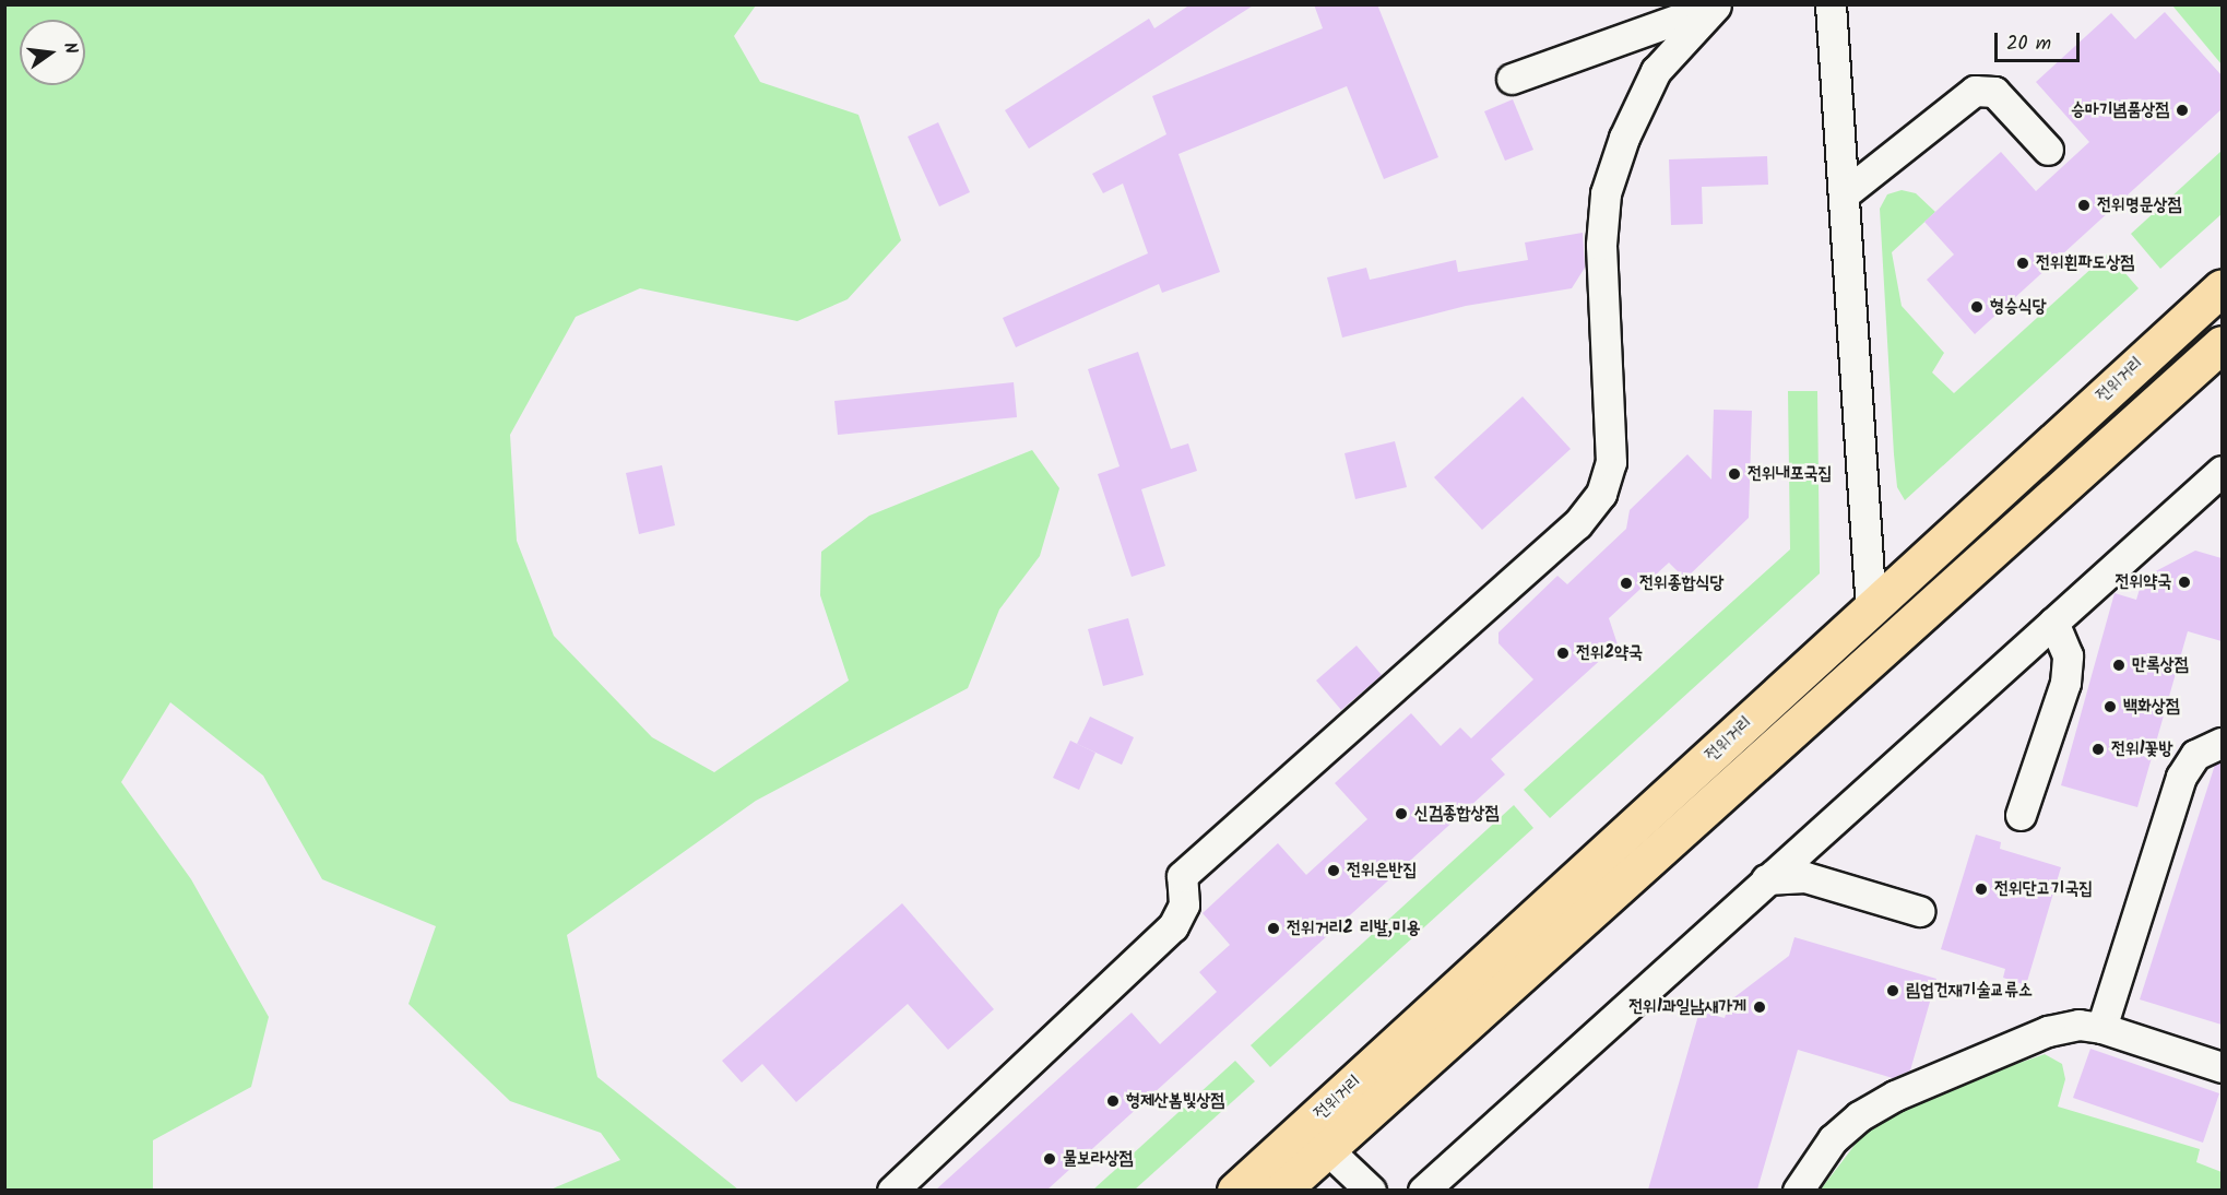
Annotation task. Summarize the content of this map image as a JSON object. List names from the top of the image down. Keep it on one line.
{"streets":{"main road":["전위거리"]},"places":["승마기념품상점","전위명문상점","전위흰파도상점","형승식당","전위내포국집","전위약국","전위종합식당","전위2약국","만록상점","백화상점","전위1꽃방","신검종합상점","전위은반집","전위단고기국집","전위거리2 리발,미용","림업건재기술교류소","전위1과일남새가게","형제산봄빛상점","물보라상점"],"scale_bar":"20 m","north":"right"}
